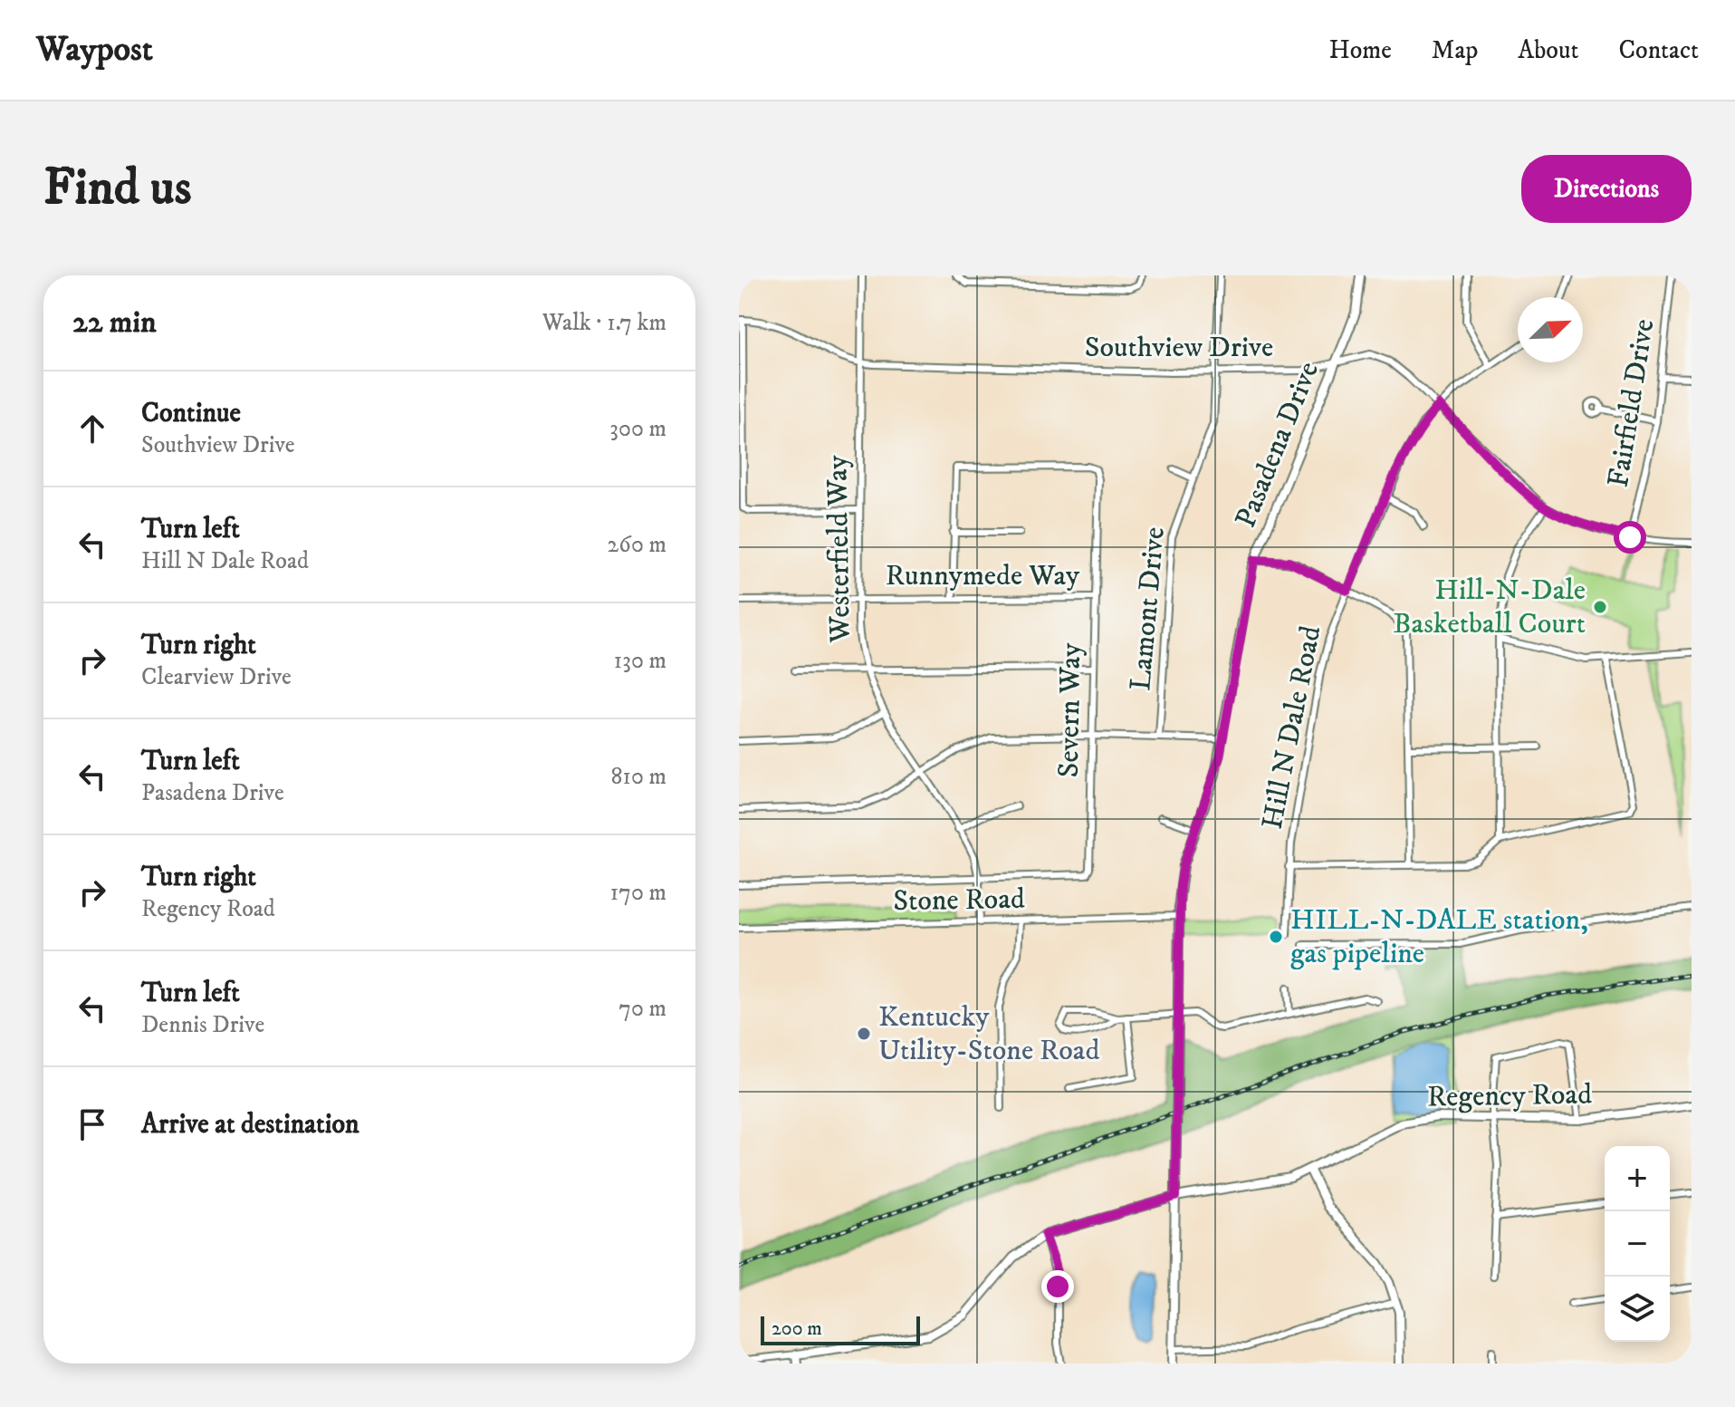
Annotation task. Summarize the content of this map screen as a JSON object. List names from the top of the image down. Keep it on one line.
{"streets":{"street":["Southview Drive","Fairfield Drive","Pasadena Drive","Westerfield Way","Runnymede Way","Lamont Drive","Severn Way","Hill N Dale Road","Stone Road","Regency Road"]},"crossings":[["Southview Drive","Fairfield Drive"],["Southview Drive","Pasadena Drive"],["Southview Drive","Westerfield Way"],["Southview Drive","Lamont Drive"],["Southview Drive","Hill N Dale Road"],["Pasadena Drive","Stone Road"],["Pasadena Drive","Regency Road"],["Westerfield Way","Runnymede Way"],["Westerfield Way","Severn Way"],["Westerfield Way","Stone Road"],["Runnymede Way","Severn Way"]],"places":["Hill-N-Dale Basketball Court","HILL-N-DALE station, gas pipeline","Kentucky Utility-Stone Road"],"scale_bar":"200 m","north":"top right","page":{"header":"Waypost","nav":["Home","Map","About","Contact"],"buttons":"Directions","title":"Find us","heading":["22 min","Walk · 1.7 km"],"list":[["Continue","Southview Drive","300 m"],["Turn left","Hill N Dale Road","260 m"],["Turn right","Clearview Drive","130 m"],["Turn left","Pasadena Drive","810 m"],["Turn right","Regency Road","170 m"],["Turn left","Dennis Drive","70 m"],"Arrive at destination"],"map_buttons":["+","−"],"scale":"200 m"}}
